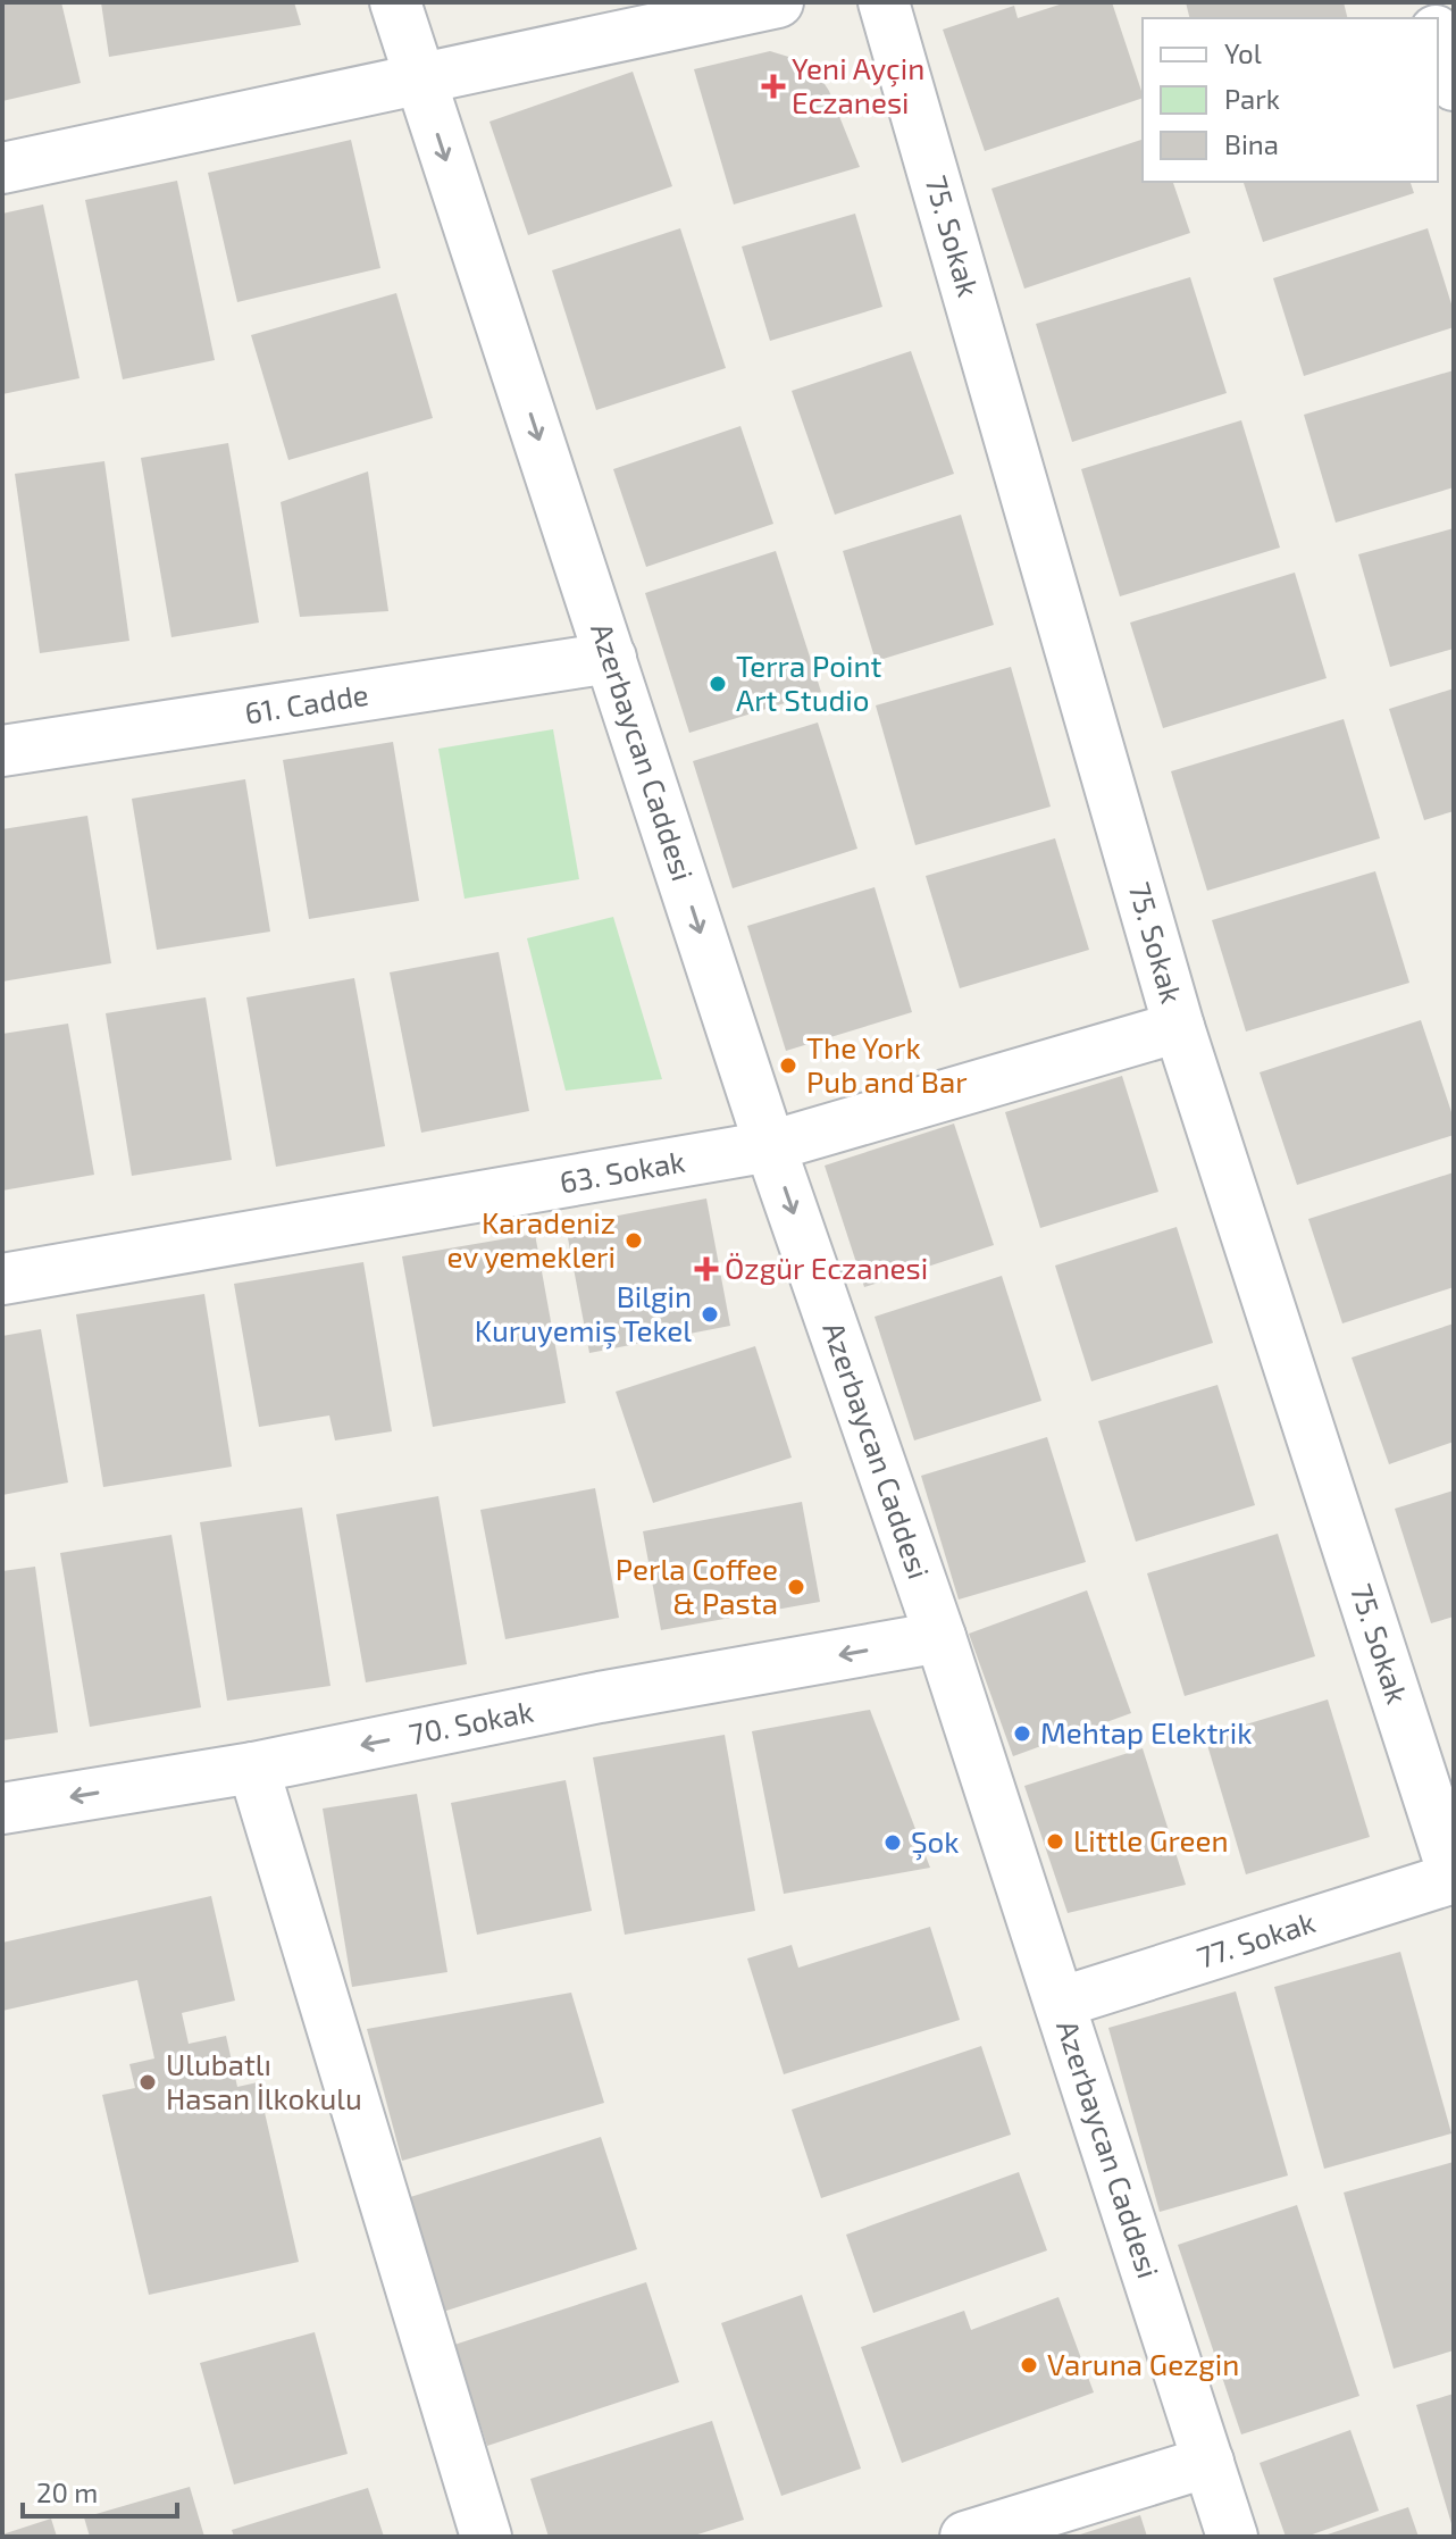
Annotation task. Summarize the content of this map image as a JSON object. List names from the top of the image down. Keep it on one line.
{"streets":{"street":["75. Sokak","61. Cadde","Azerbaycan Caddesi","63. Sokak","70. Sokak","77. Sokak"]},"crossings":[["75. Sokak","63. Sokak"],["75. Sokak","77. Sokak"],["61. Cadde","Azerbaycan Caddesi"],["Azerbaycan Caddesi","63. Sokak"],["Azerbaycan Caddesi","70. Sokak"],["Azerbaycan Caddesi","77. Sokak"]],"one_way":["Azerbaycan Caddesi","70. Sokak"],"places":{"health":["Yeni Ayçin Eczanesi","Özgür Eczanesi"],"other":["Terra Point Art Studio","The York Pub and Bar","Karadeniz ev yemekleri","Bilgin Kuruyemiş Tekel","Perla Coffee & Pasta","Mehtap Elektrik","Little Green","Şok","Ulubatlı Hasan İlkokulu","Varuna Gezgin"]},"legend":["Yol","Park","Bina"],"scale_bar":"20 m"}
